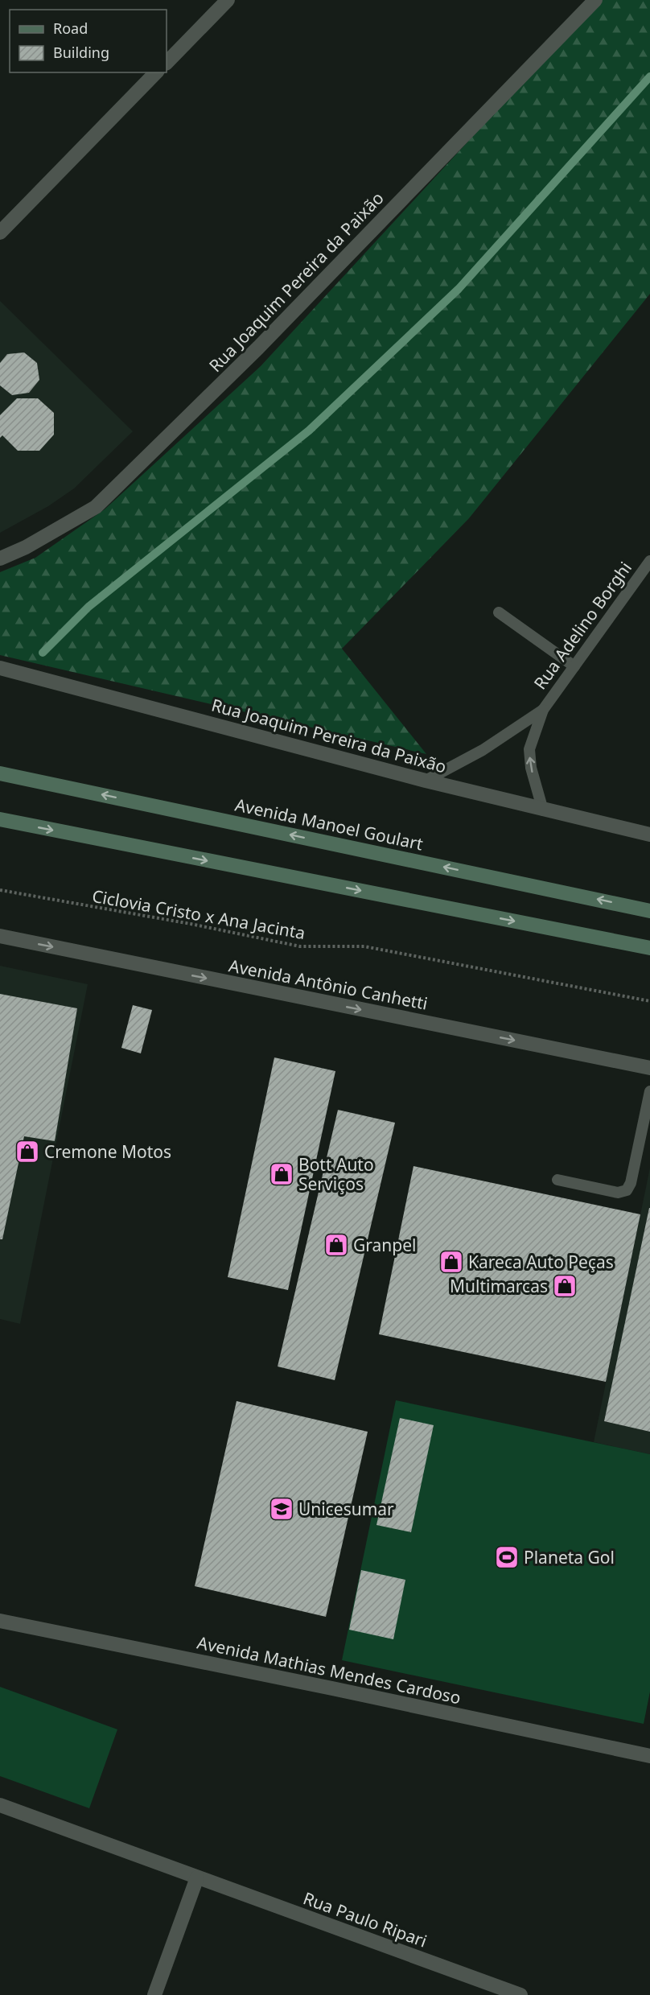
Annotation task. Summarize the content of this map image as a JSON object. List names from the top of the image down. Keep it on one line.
{"streets":{"main road":["Avenida Manoel Goulart"],"street":["Rua Joaquim Pereira da Paixão","Avenida Antônio Canhetti","Avenida Mathias Mendes Cardoso","Rua Paulo Ripari"],"lane":["Rua Adelino Borghi"],"path":["Ciclovia Cristo x Ana Jacinta"]},"one_way":["Avenida Antônio Canhetti"],"places":{"shop":["Cremone Motos","Bott Auto Serviços","Granpel","Kareca Auto Peças","Multimarcas"],"school or university":["Unicesumar"],"sports":["Planeta Gol"]},"legend":["Road","Building"]}
